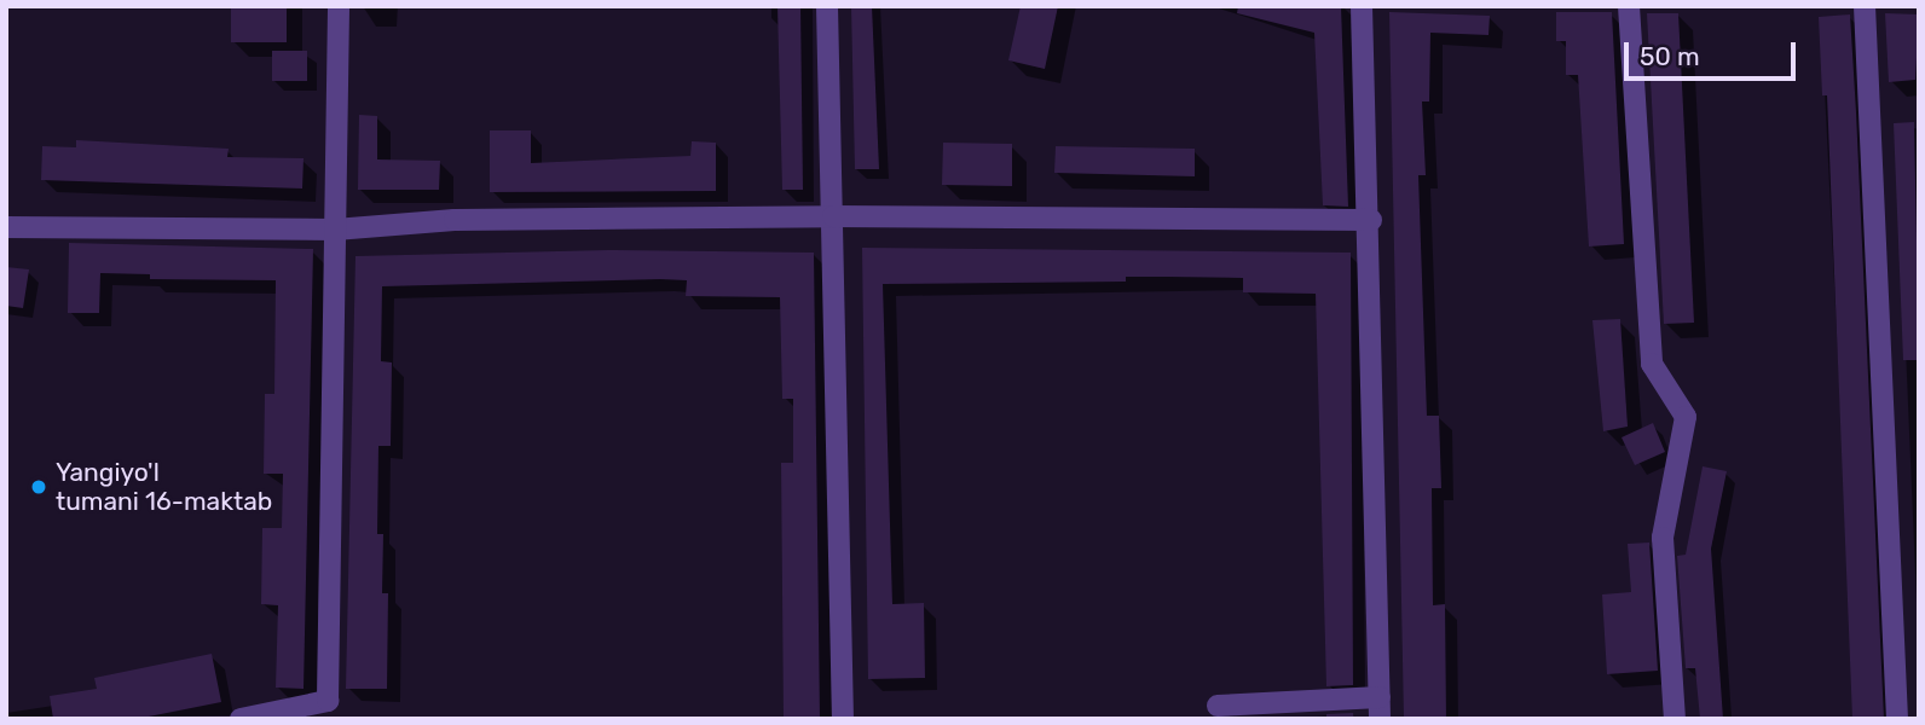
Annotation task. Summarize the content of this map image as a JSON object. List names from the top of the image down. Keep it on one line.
{"places":["Yangiyo'l tumani 16-maktab"],"scale_bar":"50 m"}
